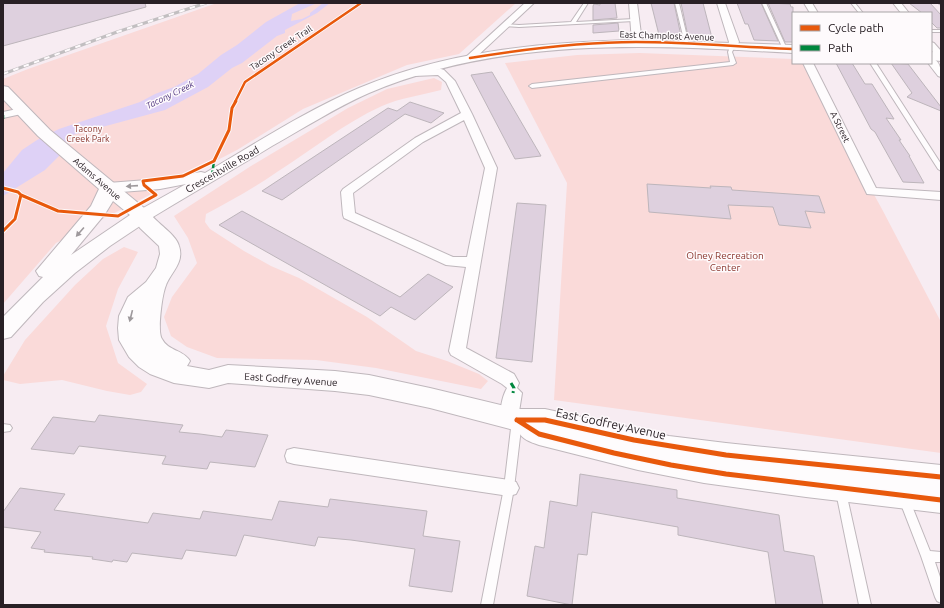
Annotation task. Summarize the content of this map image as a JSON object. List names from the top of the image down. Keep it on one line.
{"streets":{"main road":["Crescentville Road","Adams Avenue","East Godfrey Avenue"],"street":["East Champlost Avenue","A Street"],"cycle path":["Tacony Creek Trail"]},"crossings":[["East Champlost Avenue","Crescentville Road"],["Crescentville Road","Adams Avenue"],["Crescentville Road","East Godfrey Avenue"],["Adams Avenue","East Godfrey Avenue"]],"water":["Tacony Creek"],"parks":["Tacony Creek Park","Olney Recreation Center"],"legend":["Cycle path","Path"]}
